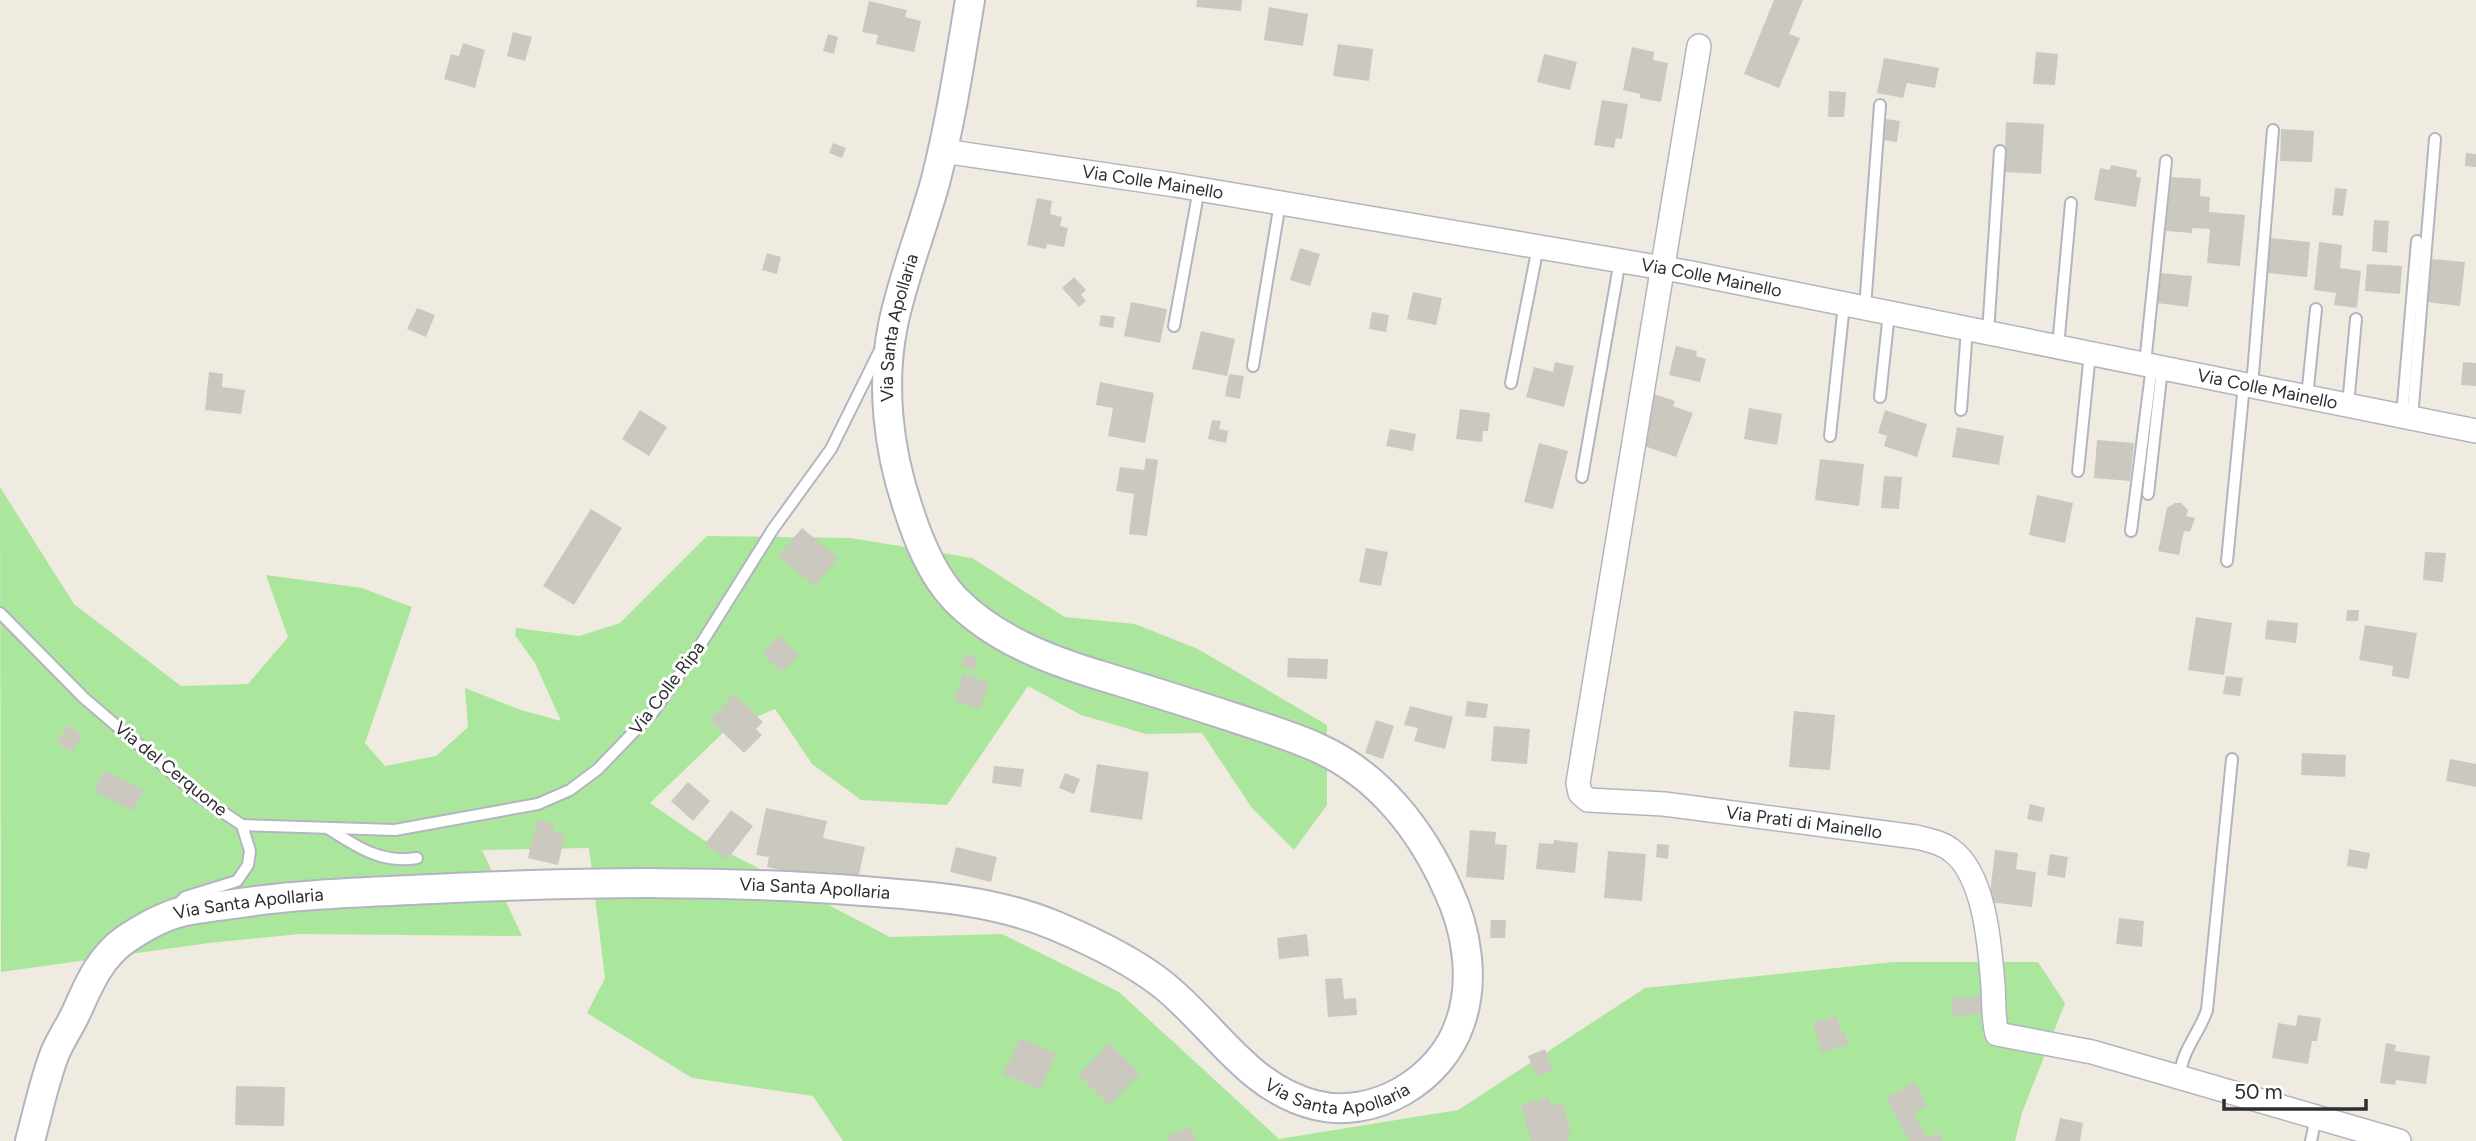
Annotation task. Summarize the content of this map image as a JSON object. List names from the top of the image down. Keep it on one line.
{"streets":{"street":["Via Colle Mainello","Via Santa Apollaria","Via Prati di Mainello"],"lane":["Via Colle Ripa","Via del Cerquone"]},"crossings":[["Via Colle Mainello","Via Santa Apollaria"],["Via Colle Mainello","Via Prati di Mainello"],["Via Santa Apollaria","Via Colle Ripa"],["Via Santa Apollaria","Via del Cerquone"],["Via Colle Ripa","Via del Cerquone"]],"scale_bar":"50 m"}
